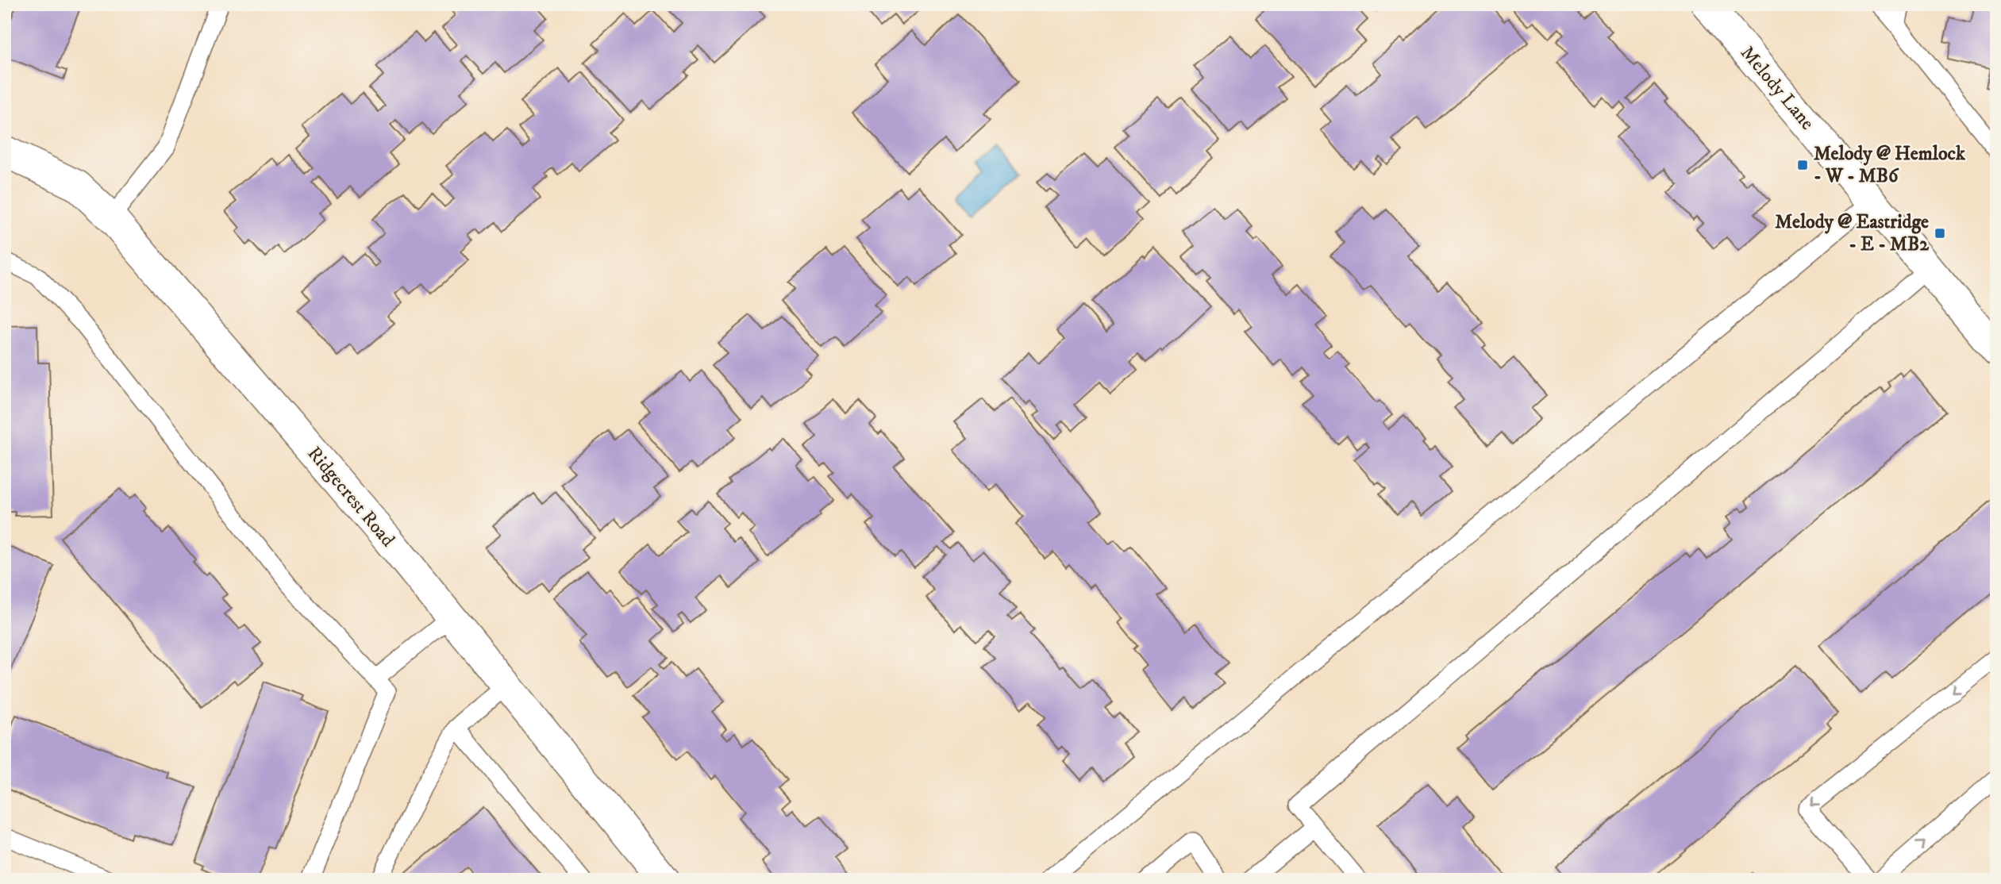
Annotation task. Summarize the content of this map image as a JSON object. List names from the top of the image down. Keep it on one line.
{"streets":{"street":["Melody Lane","Ridgecrest Road"]},"places":{"transit":["Melody @ Hemlock - W - MB6","Melody @ Eastridge - E - MB2"]}}
